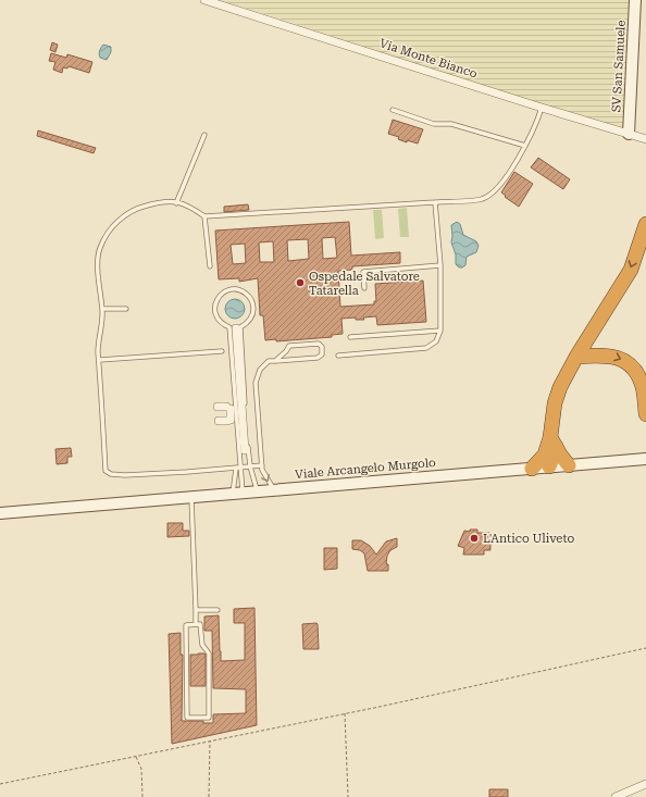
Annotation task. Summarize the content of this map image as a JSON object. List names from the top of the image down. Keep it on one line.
{"streets":{"main road":["SV San Samuele","Viale Arcangelo Murgolo"],"street":["Via Monte Bianco"]},"crossings":[["Via Monte Bianco","SV San Samuele"]],"places":["Ospedale Salvatore Tatarella","L'Antico Uliveto"]}
